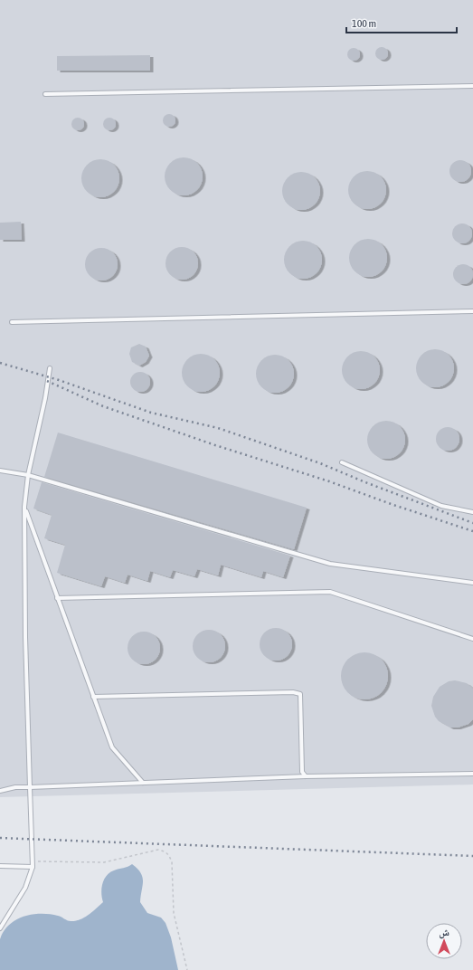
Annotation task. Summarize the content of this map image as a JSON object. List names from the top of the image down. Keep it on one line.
{"scale_bar":"100 m","north":"top"}
